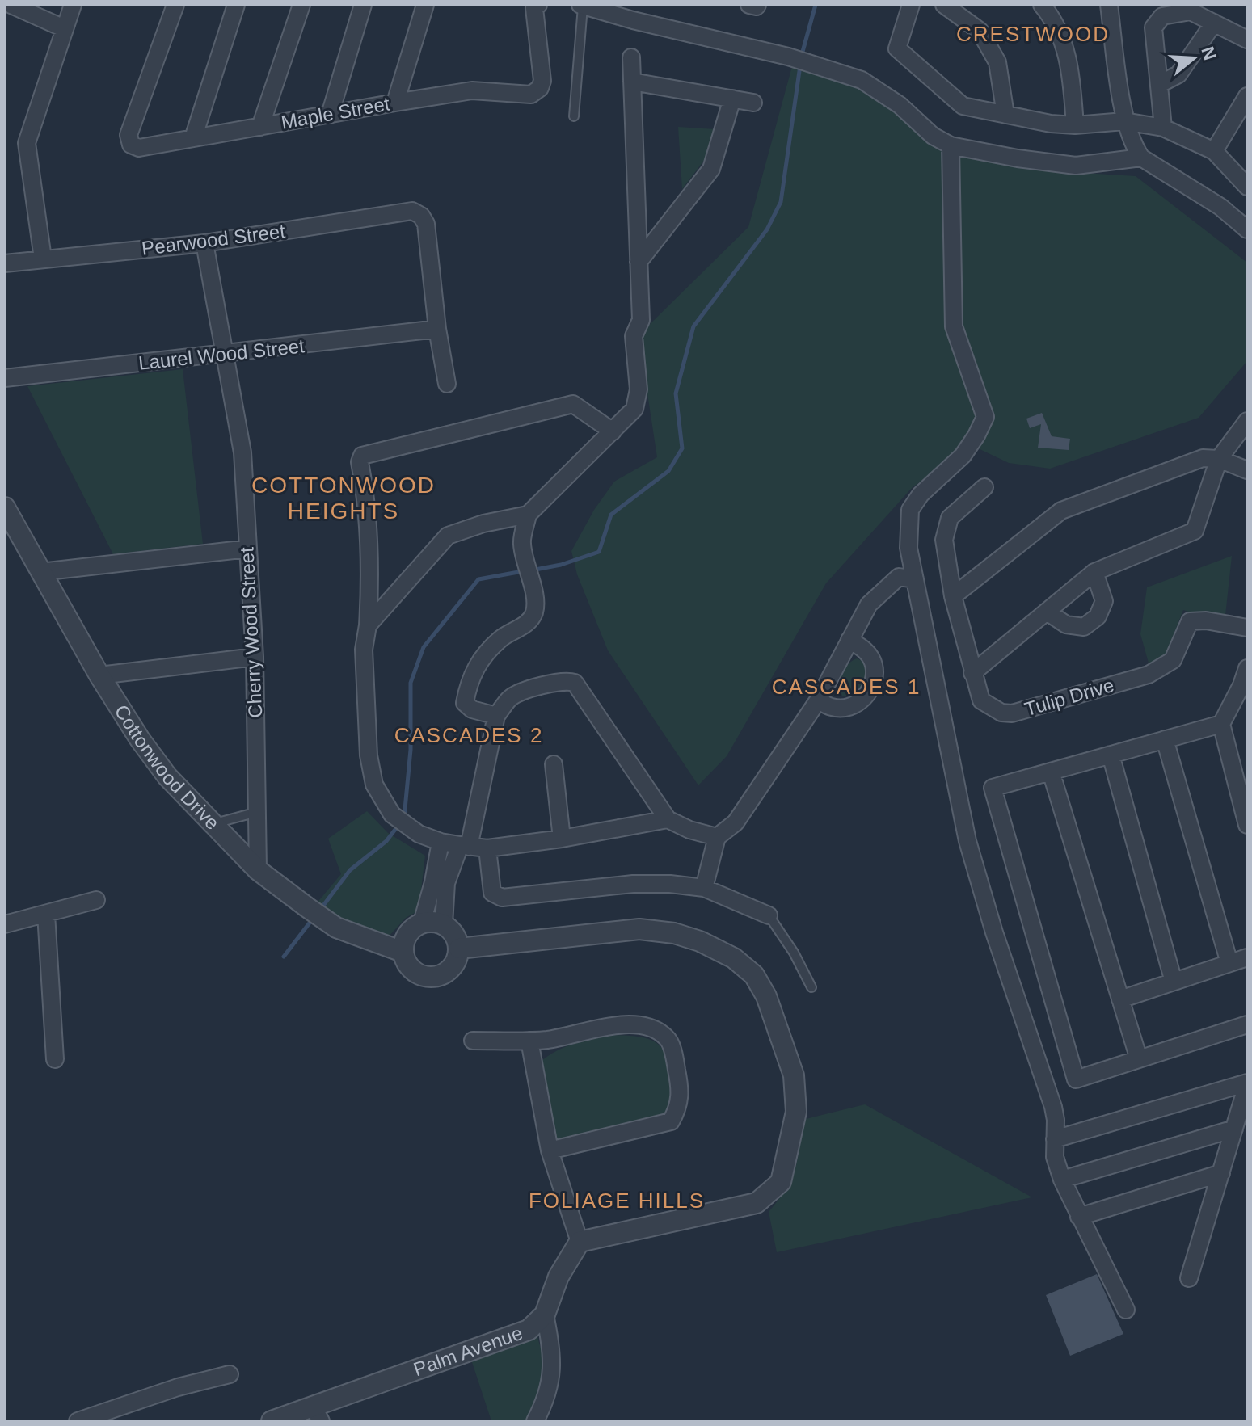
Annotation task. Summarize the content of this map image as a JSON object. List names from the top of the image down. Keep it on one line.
{"streets":{"street":["Maple Street","Pearwood Street","Laurel Wood Street","Cherry Wood Street","Tulip Drive","Cottonwood Drive","Palm Avenue"]},"crossings":[["Pearwood Street","Laurel Wood Street"],["Pearwood Street","Cherry Wood Street"],["Laurel Wood Street","Cherry Wood Street"],["Cherry Wood Street","Cottonwood Drive"]],"districts":["CRESTWOOD","COTTONWOOD HEIGHTS","CASCADES 1","CASCADES 2","FOLIAGE HILLS"],"north":"right"}
